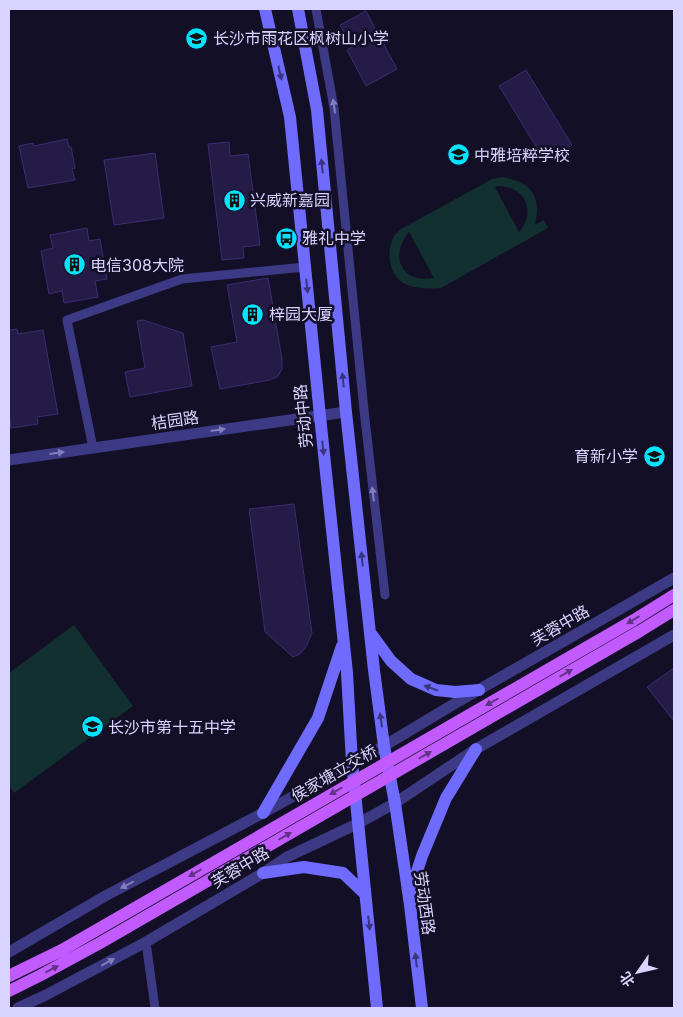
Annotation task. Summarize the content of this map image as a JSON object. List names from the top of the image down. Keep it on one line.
{"streets":{"main road":["劳动中路","侯家塘立交桥","劳动西路"],"street":["桔园路","芙蓉中路"]},"crossings":[["劳动中路","桔园路"],["劳动中路","芙蓉中路"],["芙蓉中路","劳动西路"]],"one_way":["桔园路"],"places":{"school or university":["长沙市雨花区枫树山小学","中雅培粹学校","育新小学","长沙市第十五中学"],"building":["兴威新嘉园","电信308大院","梓园大厦"],"bus stop":["雅礼中学"]},"north":"bottom left"}
